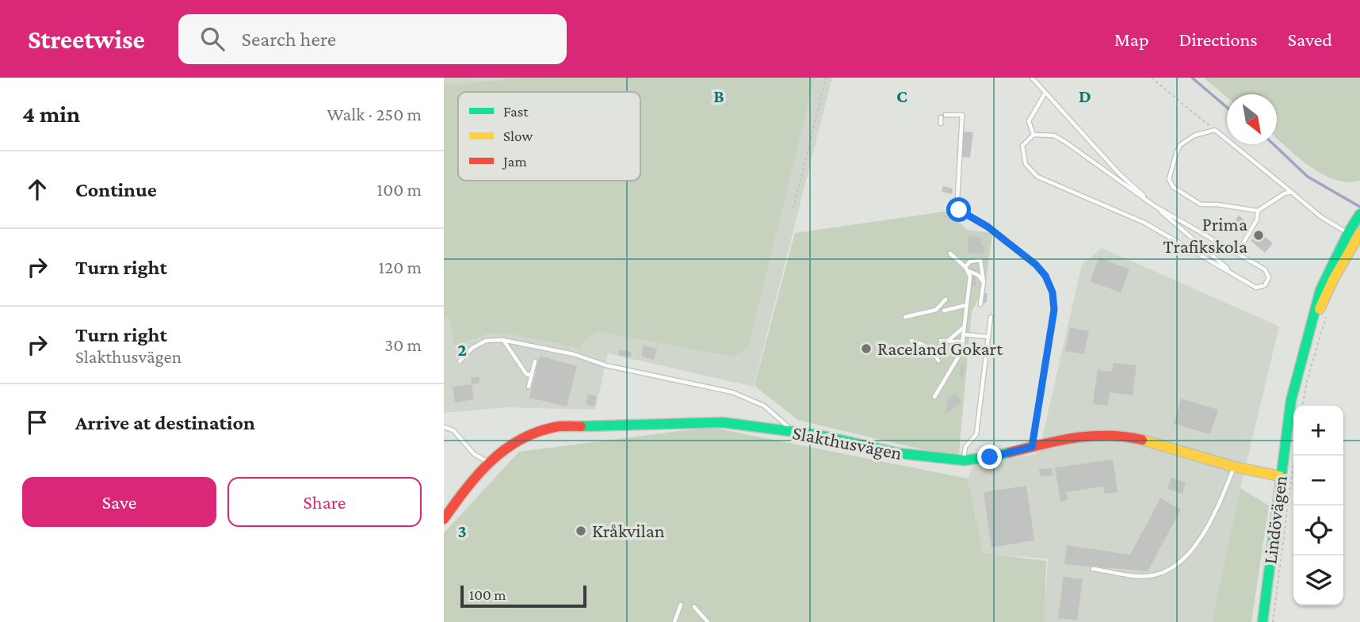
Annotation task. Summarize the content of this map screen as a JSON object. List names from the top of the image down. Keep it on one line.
{"streets":{"street":["Slakthusvägen","Lindövägen"]},"crossings":[["Slakthusvägen","Lindövägen"]],"places":["Prima Trafikskola","Raceland Gokart","Kråkvilan"],"legend":["Fast","Slow","Jam"],"scale_bar":"100 m","north":"bottom right","page":{"header":"Streetwise","search":"Search here","nav":["Map","Directions","Saved"],"heading":["4 min","Walk · 250 m"],"list":[["Continue","100 m"],["Turn right","120 m"],["Turn right","Slakthusvägen","30 m"],"Arrive at destination"],"map_buttons":["+","−"],"buttons":["Save","Share"],"scale":"100 m"},"grid":{"columns":["B","C","D"],"rows":["2","3"]}}
